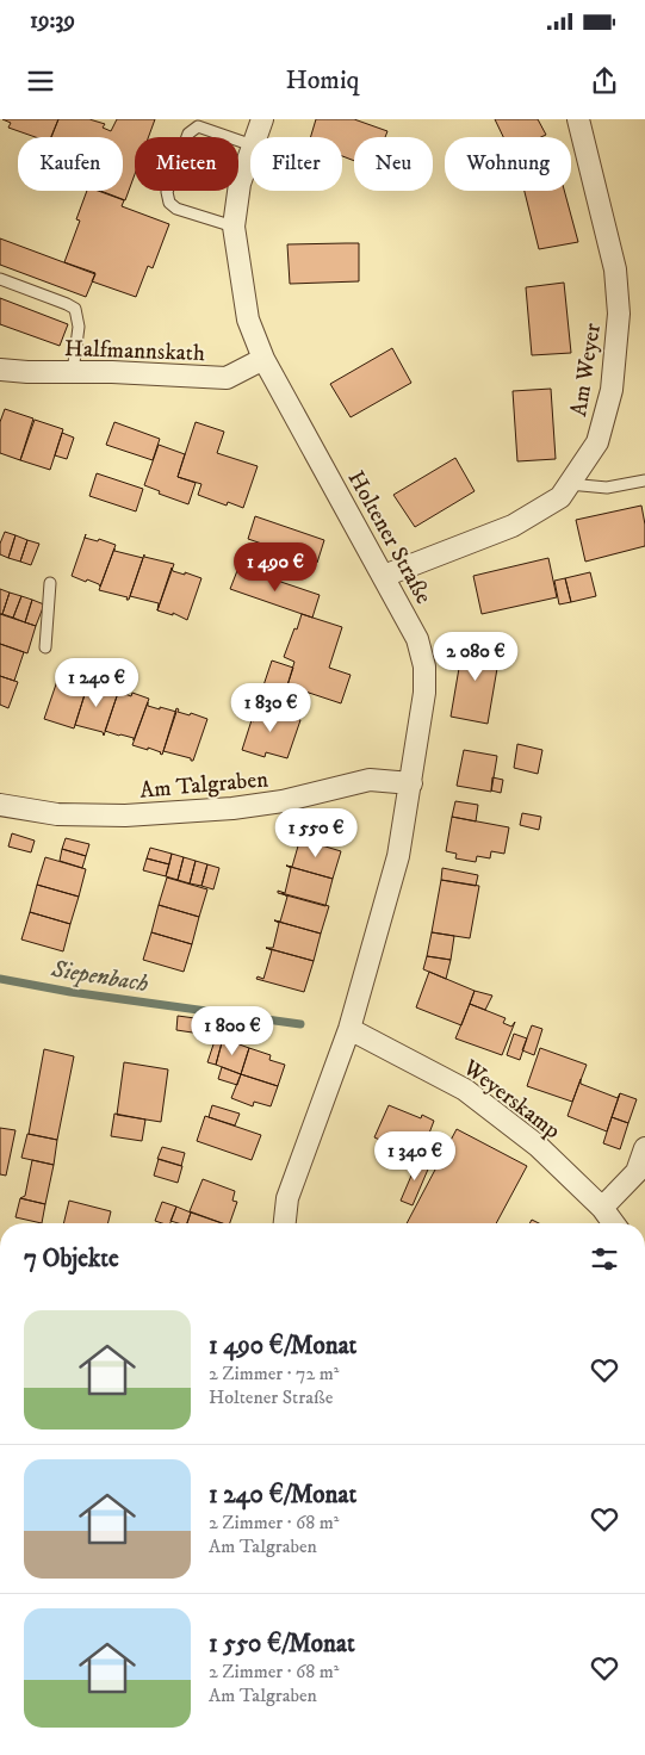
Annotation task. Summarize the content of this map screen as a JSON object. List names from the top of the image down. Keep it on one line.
{"streets":{"street":["Halfmannskath","Am Weyer","Holtener Straße","Am Talgraben","Weyerskamp"]},"crossings":[["Halfmannskath","Holtener Straße"],["Am Weyer","Holtener Straße"],["Holtener Straße","Am Talgraben"],["Holtener Straße","Weyerskamp"]],"water":["Siepenbach"],"page":{"status":"19:39","header":"Homiq","chip":["Kaufen","Mieten","Filter","Neu","Wohnung"],"price":["1 490 €","2 080 €","1 240 €","1 830 €","1 550 €","1 800 €","1 340 €"],"heading":"7 Objekte","list":[{"name":"1 490 €/Monat","note":"2 Zimmer · 72 m² · Holtener Straße"},{"name":"1 240 €/Monat","note":"2 Zimmer · 68 m² · Am Talgraben"},{"name":"1 550 €/Monat","note":"2 Zimmer · 68 m² · Am Talgraben"}]}}
